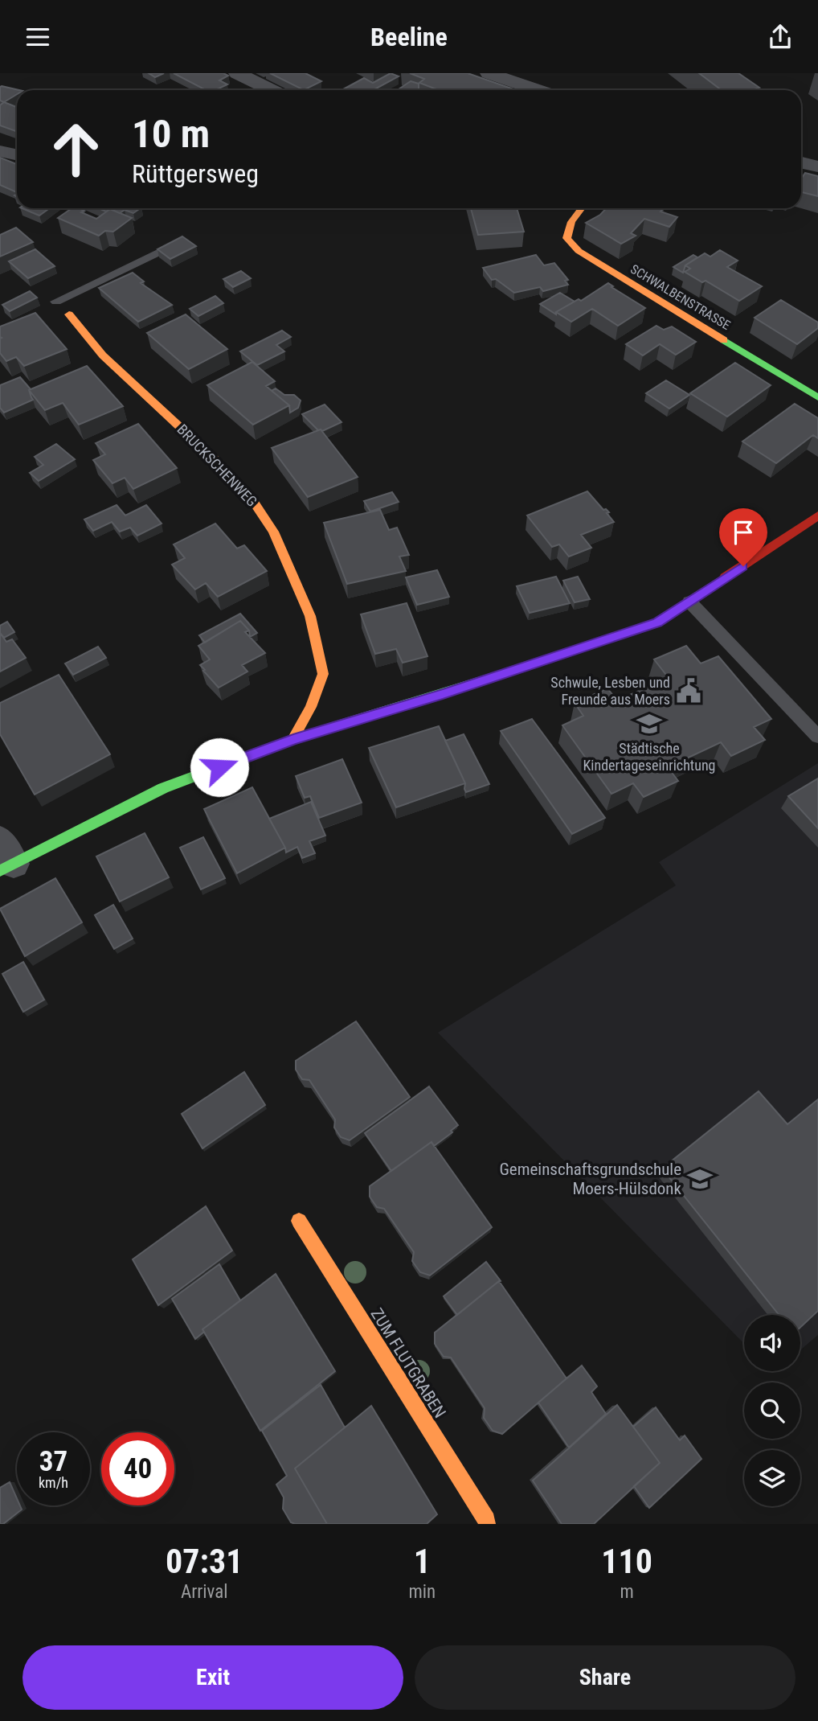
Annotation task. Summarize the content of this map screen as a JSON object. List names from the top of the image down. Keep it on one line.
{"streets":{"street":["SCHWALBENSTRASSE","BRUCKSCHENWEG","ZUM FLUTGRABEN"]},"places":{"public building":["Schwule, Lesben und Freunde aus Moers"],"school or university":["Städtische Kindertageseinrichtung","Gemeinschaftsgrundschule Moers-Hülsdonk"]},"page":{"header":"Beeline","turn":["10 m","Rüttgersweg"],"speed":"37 km/h","limit":"40","eta":["07:31","Arrival","1","min","110","m"],"buttons":["Exit","Share"]}}
